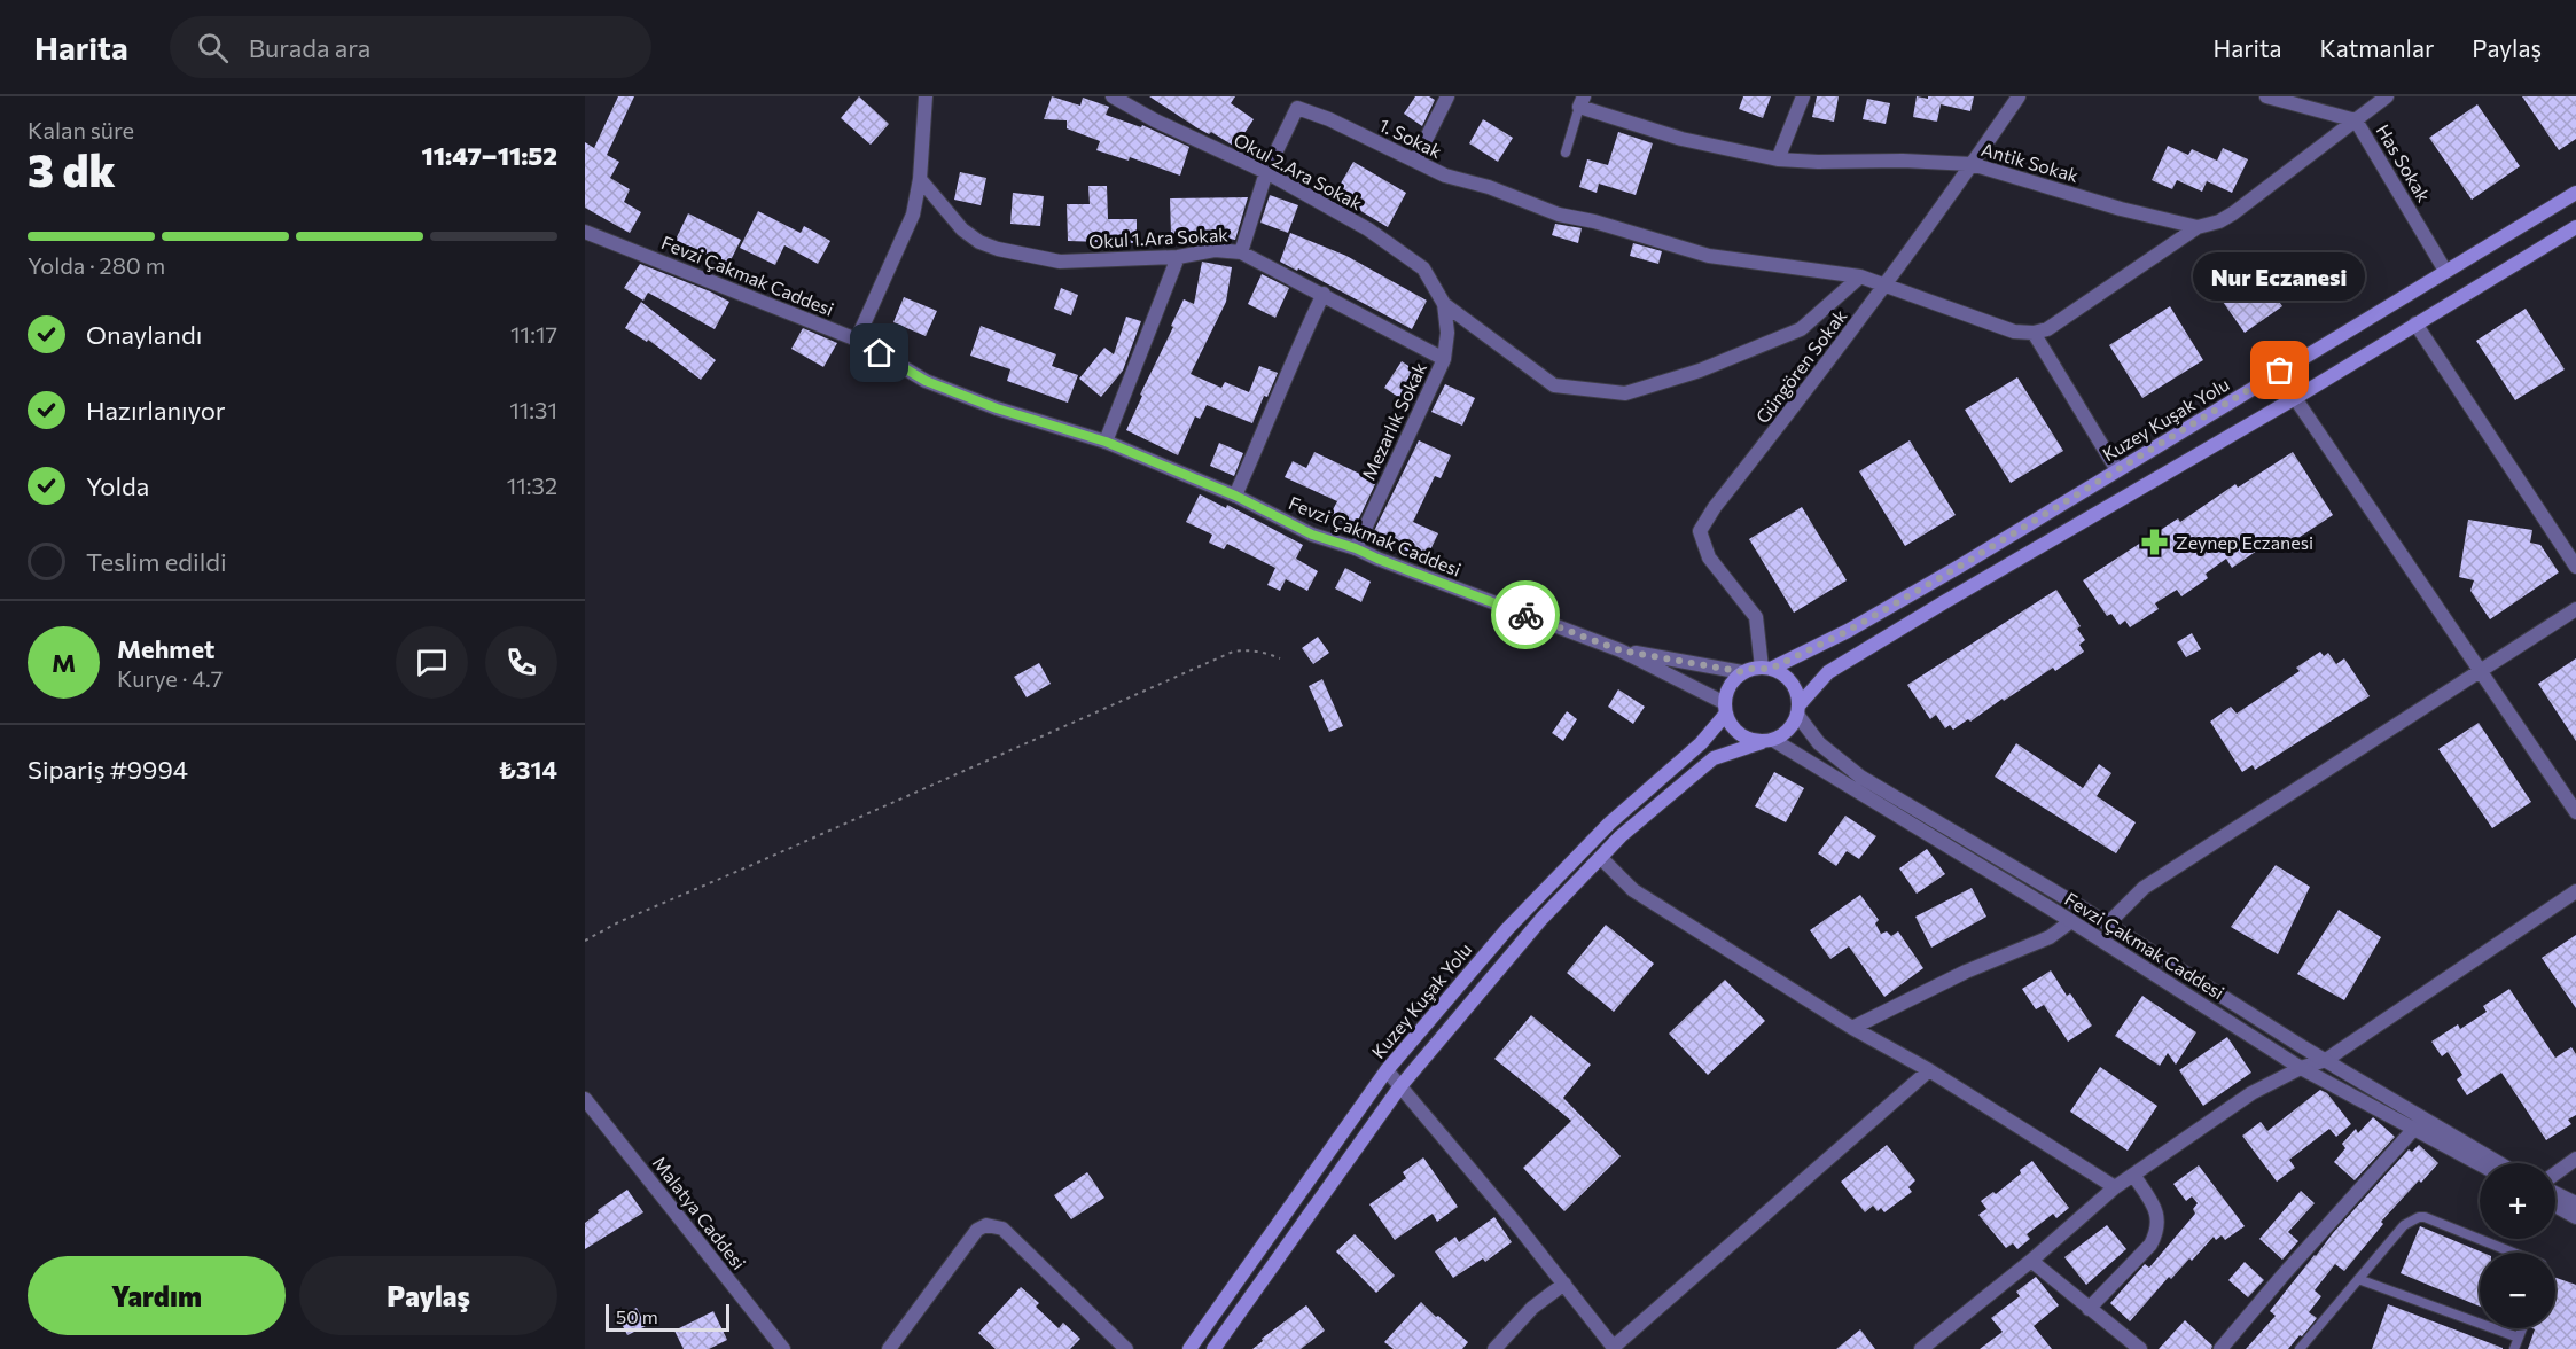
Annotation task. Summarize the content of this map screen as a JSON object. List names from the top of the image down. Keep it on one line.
{"streets":{"main road":["Kuzey Kuşak Yolu"],"street":["1. Sokak","Antik Sokak","Has Sokak","Okul 2.Ara Sokak","Okul 1.Ara Sokak","Fevzi Çakmak Caddesi","Güngören Sokak","Mezarlık Sokak","Malatya Caddesi"]},"crossings":[["1. Sokak","Okul 2.Ara Sokak"],["1. Sokak","Güngören Sokak"],["Antik Sokak","Güngören Sokak"],["Has Sokak","Kuzey Kuşak Yolu"],["Okul 2.Ara Sokak","Mezarlık Sokak"],["Okul 1.Ara Sokak","Mezarlık Sokak"],["Fevzi Çakmak Caddesi","Güngören Sokak"],["Fevzi Çakmak Caddesi","Kuzey Kuşak Yolu"],["Fevzi Çakmak Caddesi","Mezarlık Sokak"],["Güngören Sokak","Kuzey Kuşak Yolu"]],"places":{"other":["Nur Eczanesi"],"pharmacy":["Zeynep Eczanesi"]},"scale_bar":"50 m","page":{"header":"Harita","search":"Burada ara","nav":["Harita","Katmanlar","Paylaş"],"heading":["3 dk","Kalan süre","11:47–11:52"],"panel":["Mehmet","Kurye · 4.7","Sipariş #9994","₺314"],"bar":"Yolda · 280 m","bubble":"Nur Eczanesi","list":[["Onaylandı","11:17"],["Hazırlanıyor","11:31"],["Yolda","11:32"],"Teslim edildi"],"round":"M","map_buttons":["+","−"],"buttons":["Yardım","Paylaş"],"scale":"50 m"}}
